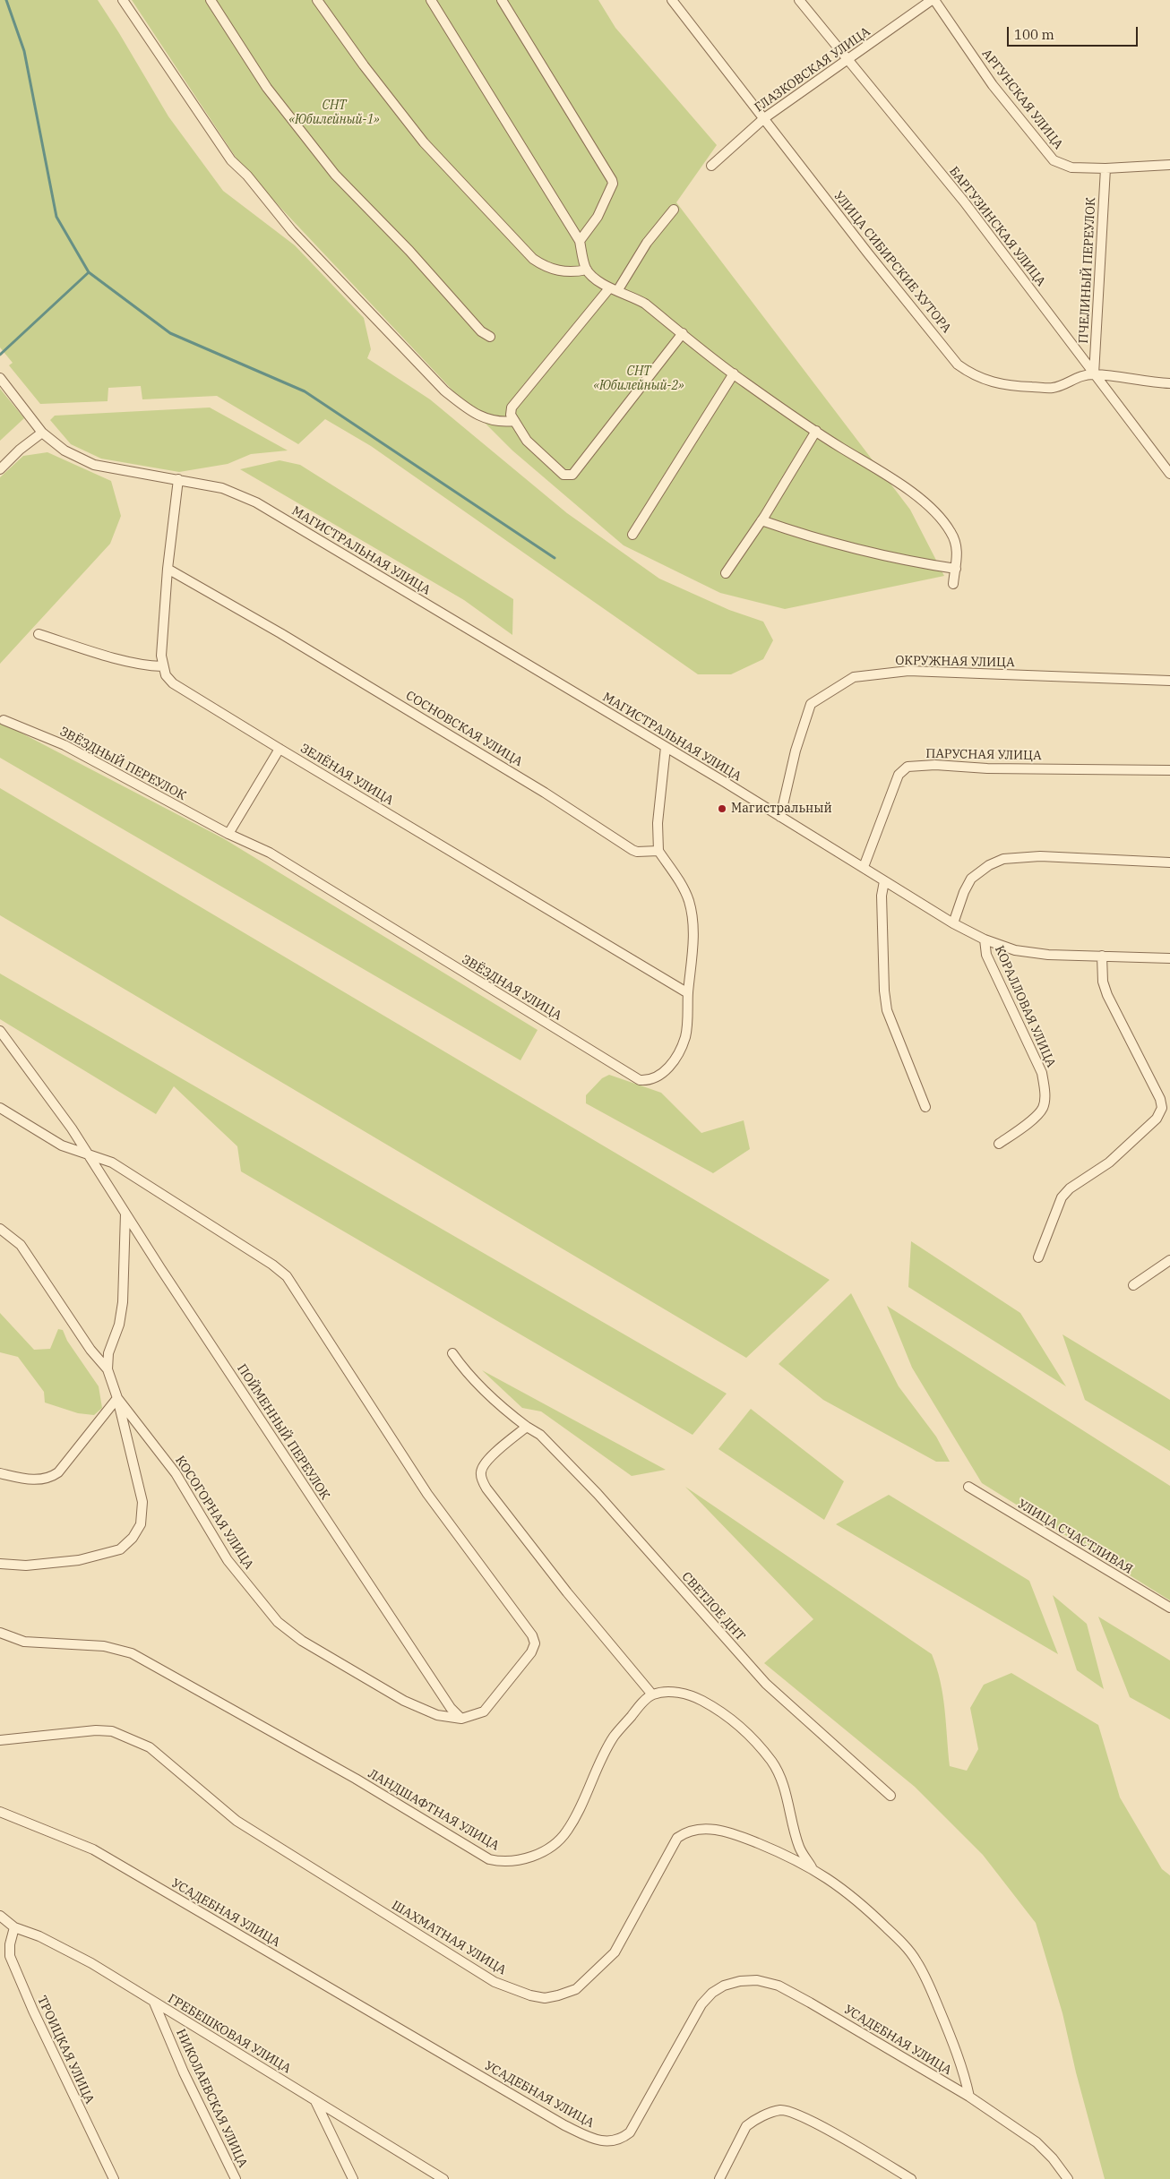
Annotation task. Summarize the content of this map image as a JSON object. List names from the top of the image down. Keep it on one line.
{"streets":{"street":["ГЛАЗКОВСКАЯ УЛИЦА","АРГУНСКАЯ УЛИЦА","БАРГУЗИНСКАЯ УЛИЦА","УЛИЦА СИБИРСКИЕ ХУТОРА","ПЧЕЛИНЫЙ ПЕРЕУЛОК","МАГИСТРАЛЬНАЯ УЛИЦА","ОКРУЖНАЯ УЛИЦА","СОСНОВСКАЯ УЛИЦА","ПАРУСНАЯ УЛИЦА","ЗВЁЗДНЫЙ ПЕРЕУЛОК","ЗЕЛЁНАЯ УЛИЦА","ЗВЁЗДНАЯ УЛИЦА","КОРАЛЛОВАЯ УЛИЦА","ПОЙМЕННЫЙ ПЕРЕУЛОК","КОСОГОРНАЯ УЛИЦА","УЛИЦА СЧАСТЛИВАЯ","СВЕТЛОЕ ДНТ","ЛАНДШАФТНАЯ УЛИЦА","УСАДЕБНАЯ УЛИЦА","ШАХМАТНАЯ УЛИЦА","ГРЕБЕШКОВАЯ УЛИЦА","ТРОИЦКАЯ УЛИЦА","НИКОЛАЕВСКАЯ УЛИЦА"]},"crossings":[["ГЛАЗКОВСКАЯ УЛИЦА","АРГУНСКАЯ УЛИЦА"],["ГЛАЗКОВСКАЯ УЛИЦА","БАРГУЗИНСКАЯ УЛИЦА"],["ГЛАЗКОВСКАЯ УЛИЦА","УЛИЦА СИБИРСКИЕ ХУТОРА"],["АРГУНСКАЯ УЛИЦА","ПЧЕЛИНЫЙ ПЕРЕУЛОК"],["БАРГУЗИНСКАЯ УЛИЦА","УЛИЦА СИБИРСКИЕ ХУТОРА"],["БАРГУЗИНСКАЯ УЛИЦА","ПЧЕЛИНЫЙ ПЕРЕУЛОК"],["УЛИЦА СИБИРСКИЕ ХУТОРА","ПЧЕЛИНЫЙ ПЕРЕУЛОК"],["МАГИСТРАЛЬНАЯ УЛИЦА","ОКРУЖНАЯ УЛИЦА"],["МАГИСТРАЛЬНАЯ УЛИЦА","ПАРУСНАЯ УЛИЦА"],["МАГИСТРАЛЬНАЯ УЛИЦА","КОРАЛЛОВАЯ УЛИЦА"],["СОСНОВСКАЯ УЛИЦА","ЗВЁЗДНАЯ УЛИЦА"],["ЗВЁЗДНЫЙ ПЕРЕУЛОК","ЗВЁЗДНАЯ УЛИЦА"],["ЗЕЛЁНАЯ УЛИЦА","ЗВЁЗДНАЯ УЛИЦА"],["ПОЙМЕННЫЙ ПЕРЕУЛОК","КОСОГОРНАЯ УЛИЦА"],["УСАДЕБНАЯ УЛИЦА","ШАХМАТНАЯ УЛИЦА"],["ГРЕБЕШКОВАЯ УЛИЦА","ТРОИЦКАЯ УЛИЦА"],["ГРЕБЕШКОВАЯ УЛИЦА","НИКОЛАЕВСКАЯ УЛИЦА"]],"parks":["СНТ «Юбилейный-1»","СНТ «Юбилейный-2»"],"places":["Магистральный"],"scale_bar":"100 m"}
